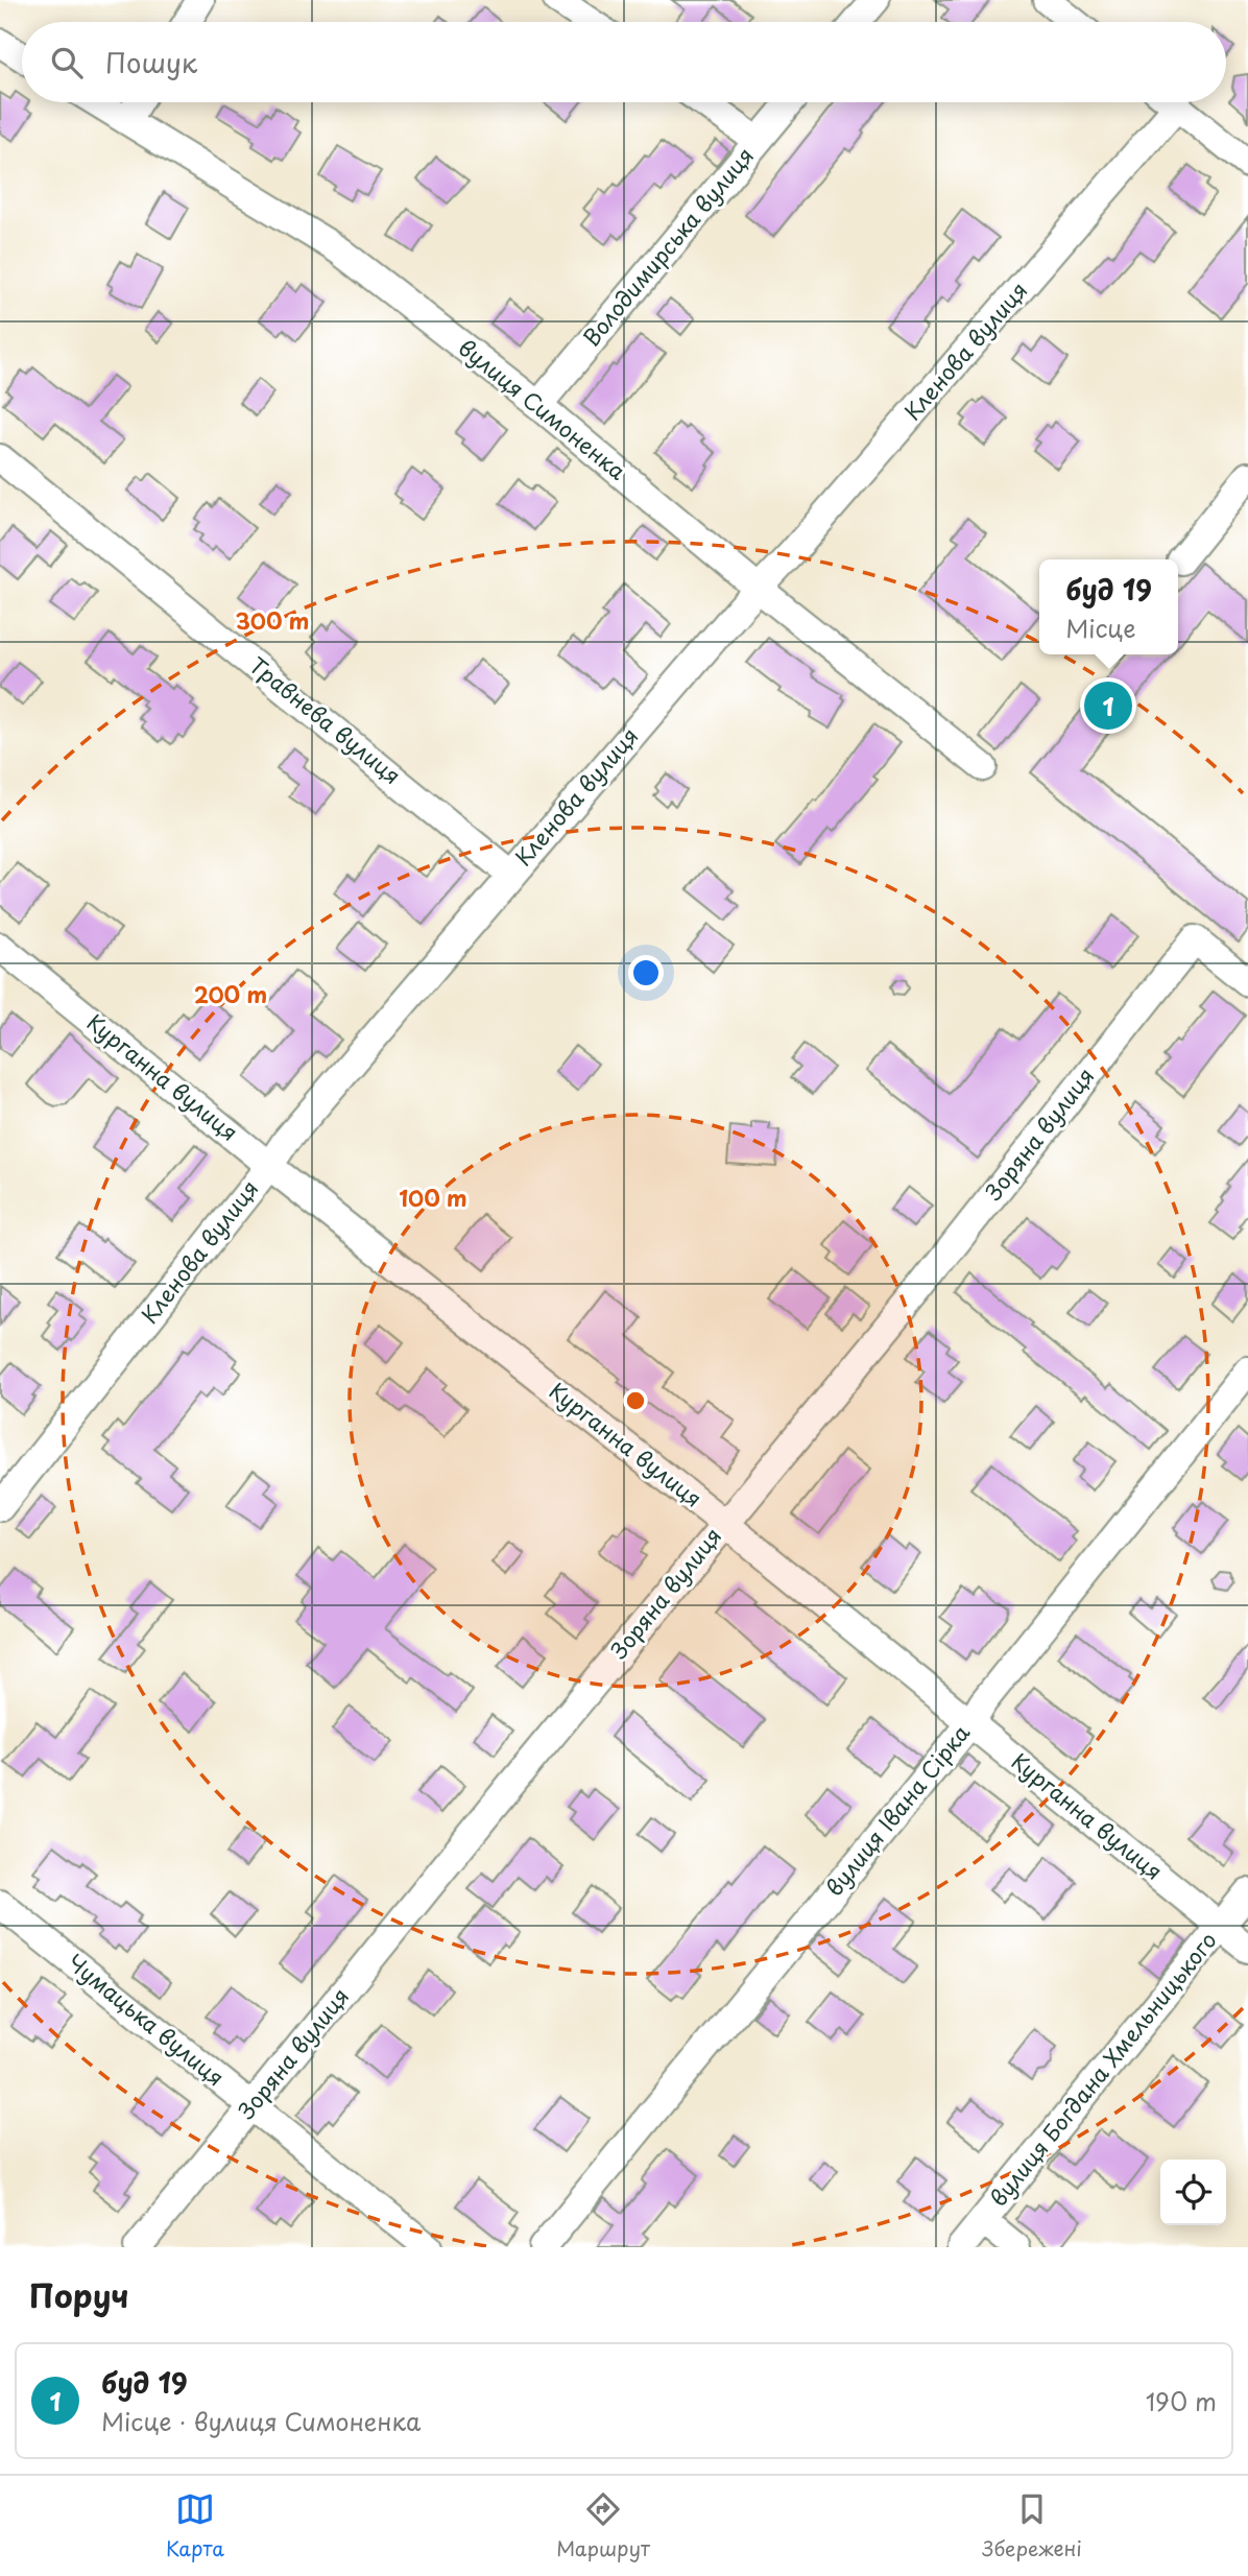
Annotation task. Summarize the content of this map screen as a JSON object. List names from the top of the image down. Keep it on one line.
{"streets":{"street":["Володимирська вулиця","Кленова вулиця","вулиця Симоненка","Травнева вулиця","Курганна вулиця","Зоряна вулиця","вулиця Івана Сірка","Чумацька вулиця","вулиця Богдана Хмельницького"]},"crossings":[["Володимирська вулиця","вулиця Симоненка"],["Кленова вулиця","вулиця Симоненка"],["Кленова вулиця","Травнева вулиця"],["Кленова вулиця","Курганна вулиця"],["Курганна вулиця","Зоряна вулиця"],["Курганна вулиця","вулиця Івана Сірка"],["Курганна вулиця","вулиця Богдана Хмельницького"],["Зоряна вулиця","Чумацька вулиця"]],"page":{"search":"Пошук","popup":["буд 19","Місце"],"pins":"1","heading":"Поруч","list":[{"mark":"1","name":"буд 19","note":"Місце · вулиця Симоненка","value":"190 m"}],"nav":["Карта","Маршрут","Збережені"]},"rings":["300 m","200 m","100 m"]}
